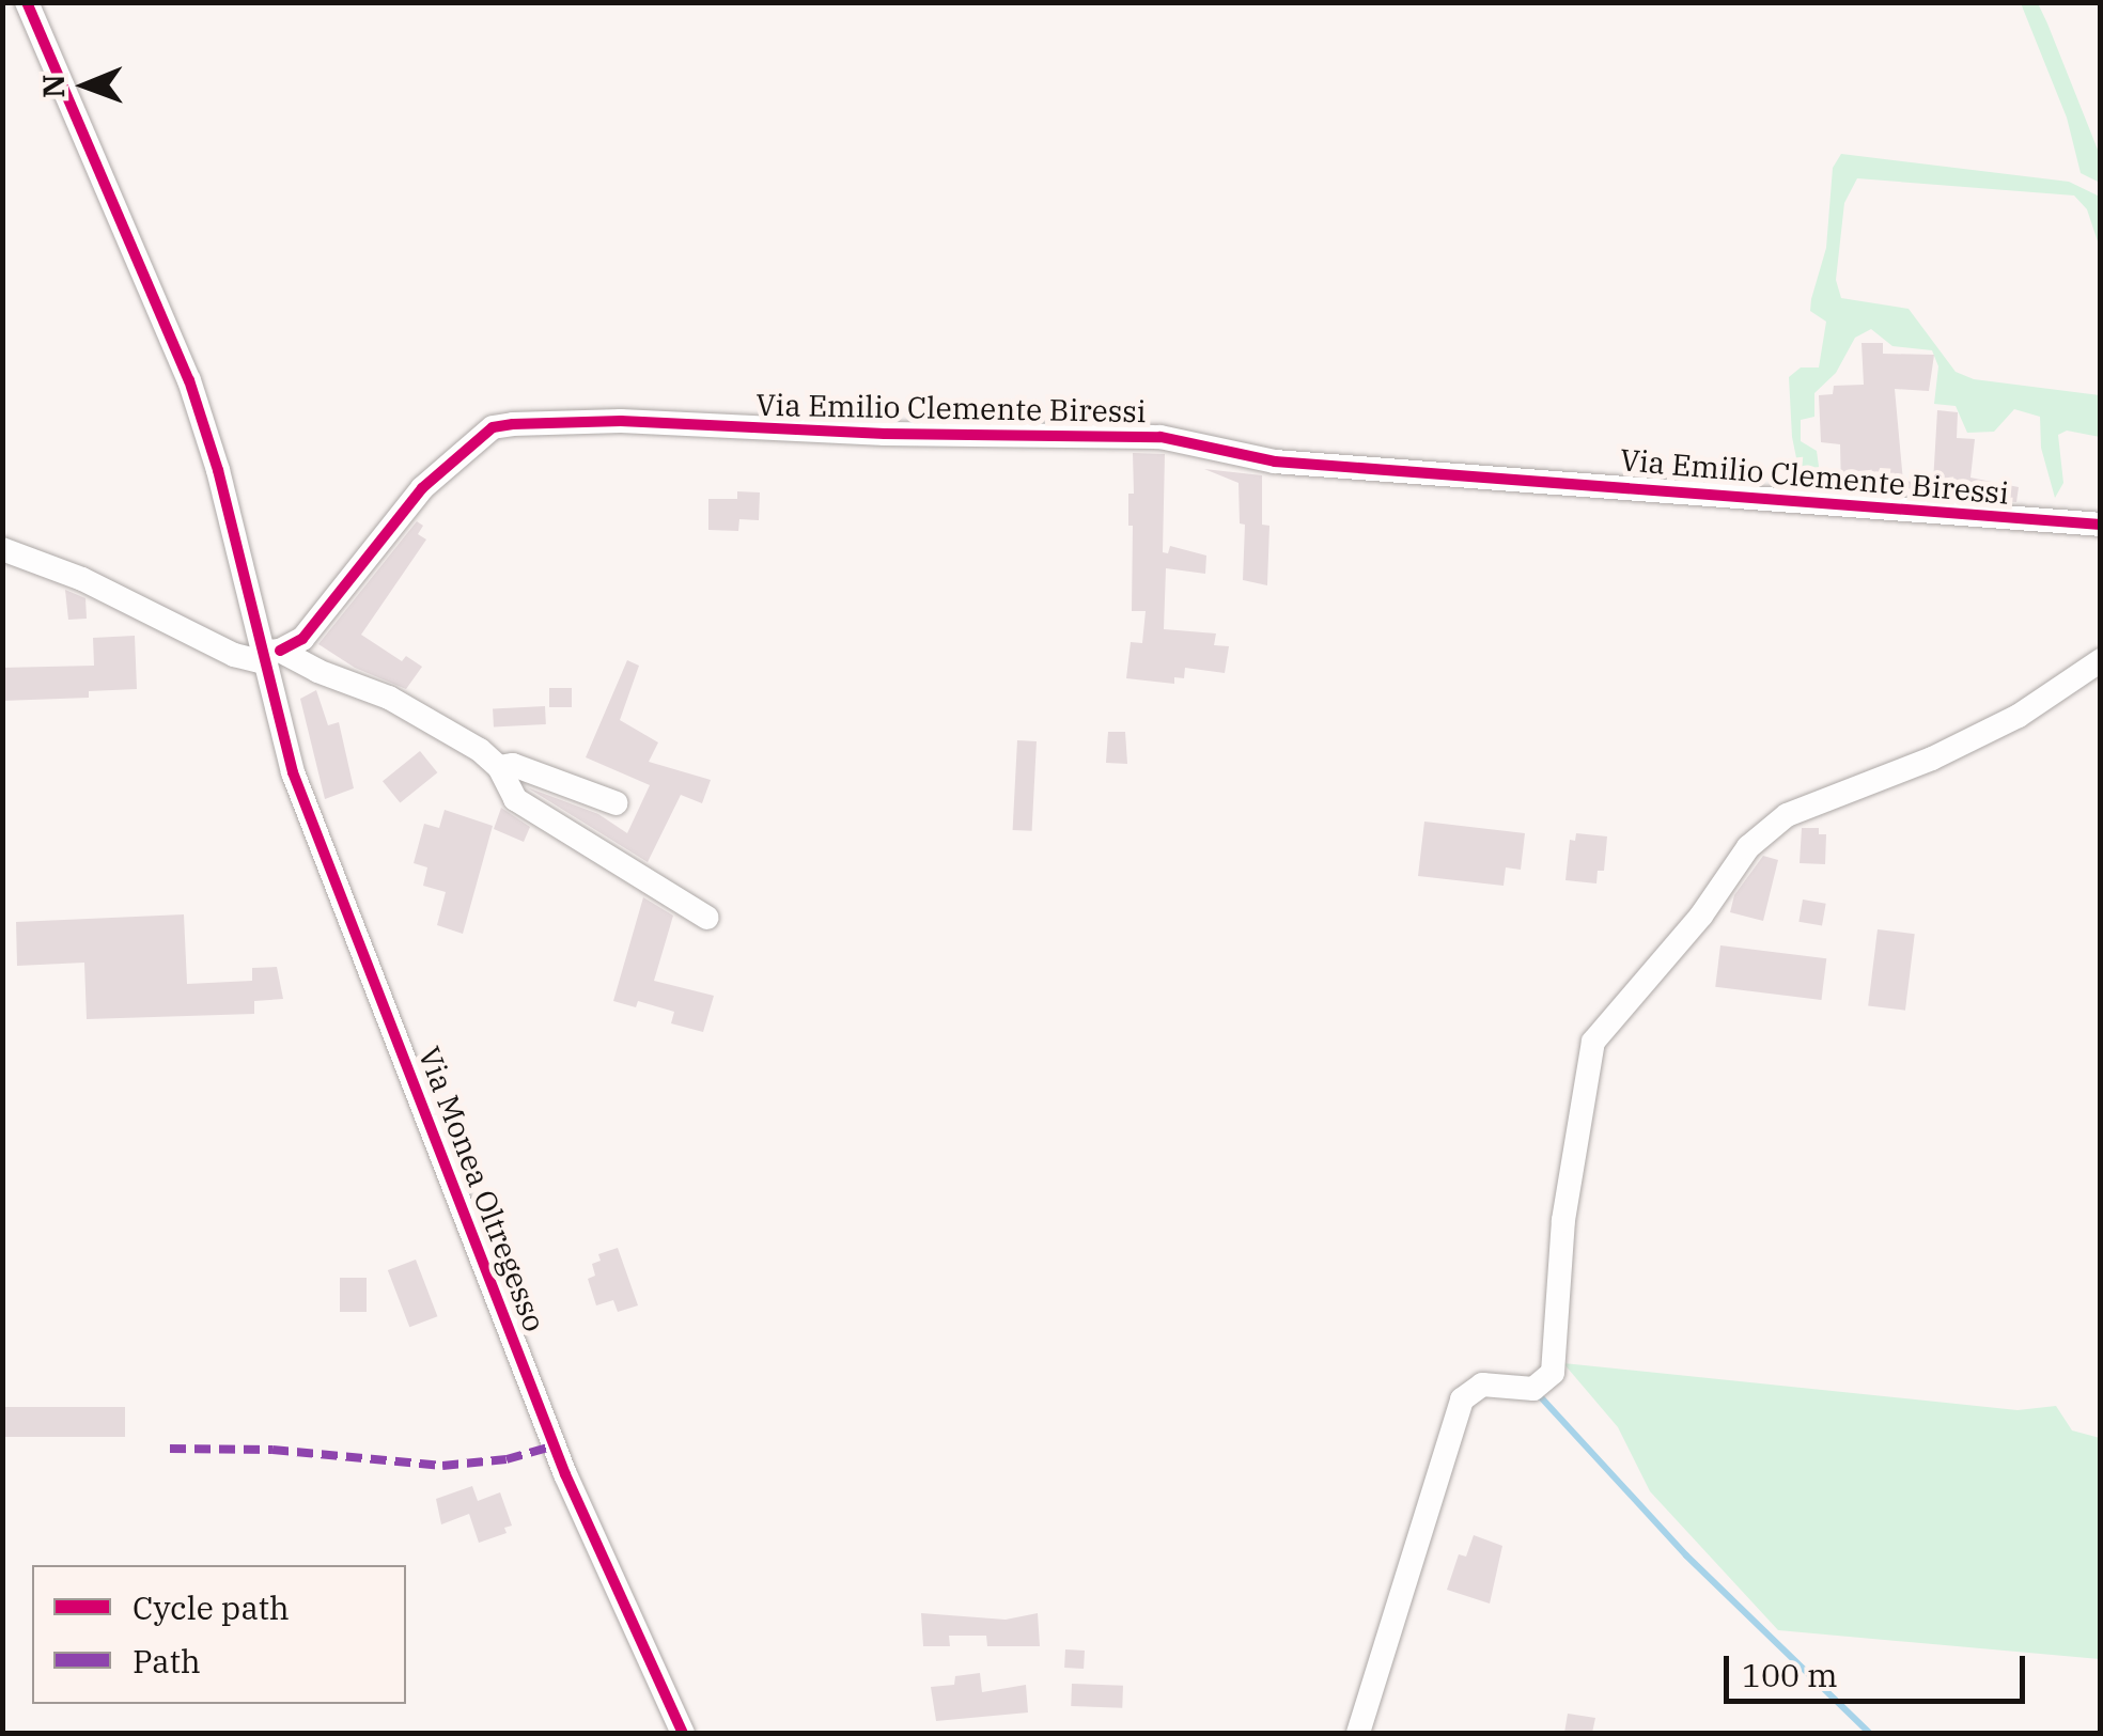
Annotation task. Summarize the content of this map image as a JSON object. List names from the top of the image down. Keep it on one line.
{"streets":{"street":["Via Emilio Clemente Biressi","Via Monea Oltregesso"]},"crossings":[["Via Emilio Clemente Biressi","Via Monea Oltregesso"]],"legend":["Cycle path","Path"],"scale_bar":"100 m","north":"left"}
